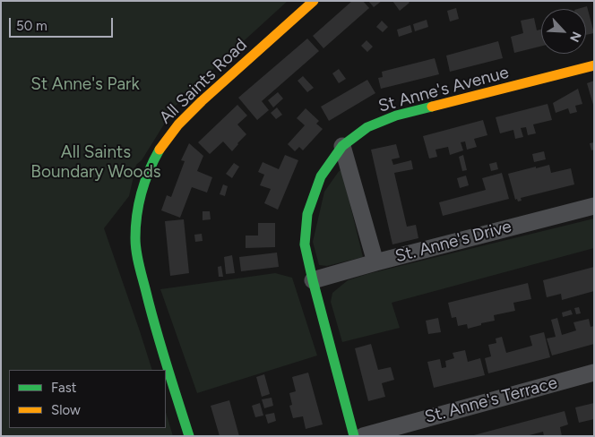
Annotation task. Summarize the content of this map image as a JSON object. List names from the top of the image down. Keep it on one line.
{"streets":{"street":["All Saints Road","St Anne's Avenue","St. Anne's Drive","St. Anne's Terrace"]},"crossings":[["St Anne's Avenue","St. Anne's Drive"]],"parks":["St Anne's Park","All Saints Boundary Woods"],"legend":["Fast","Slow"],"scale_bar":"50 m","north":"bottom right"}
